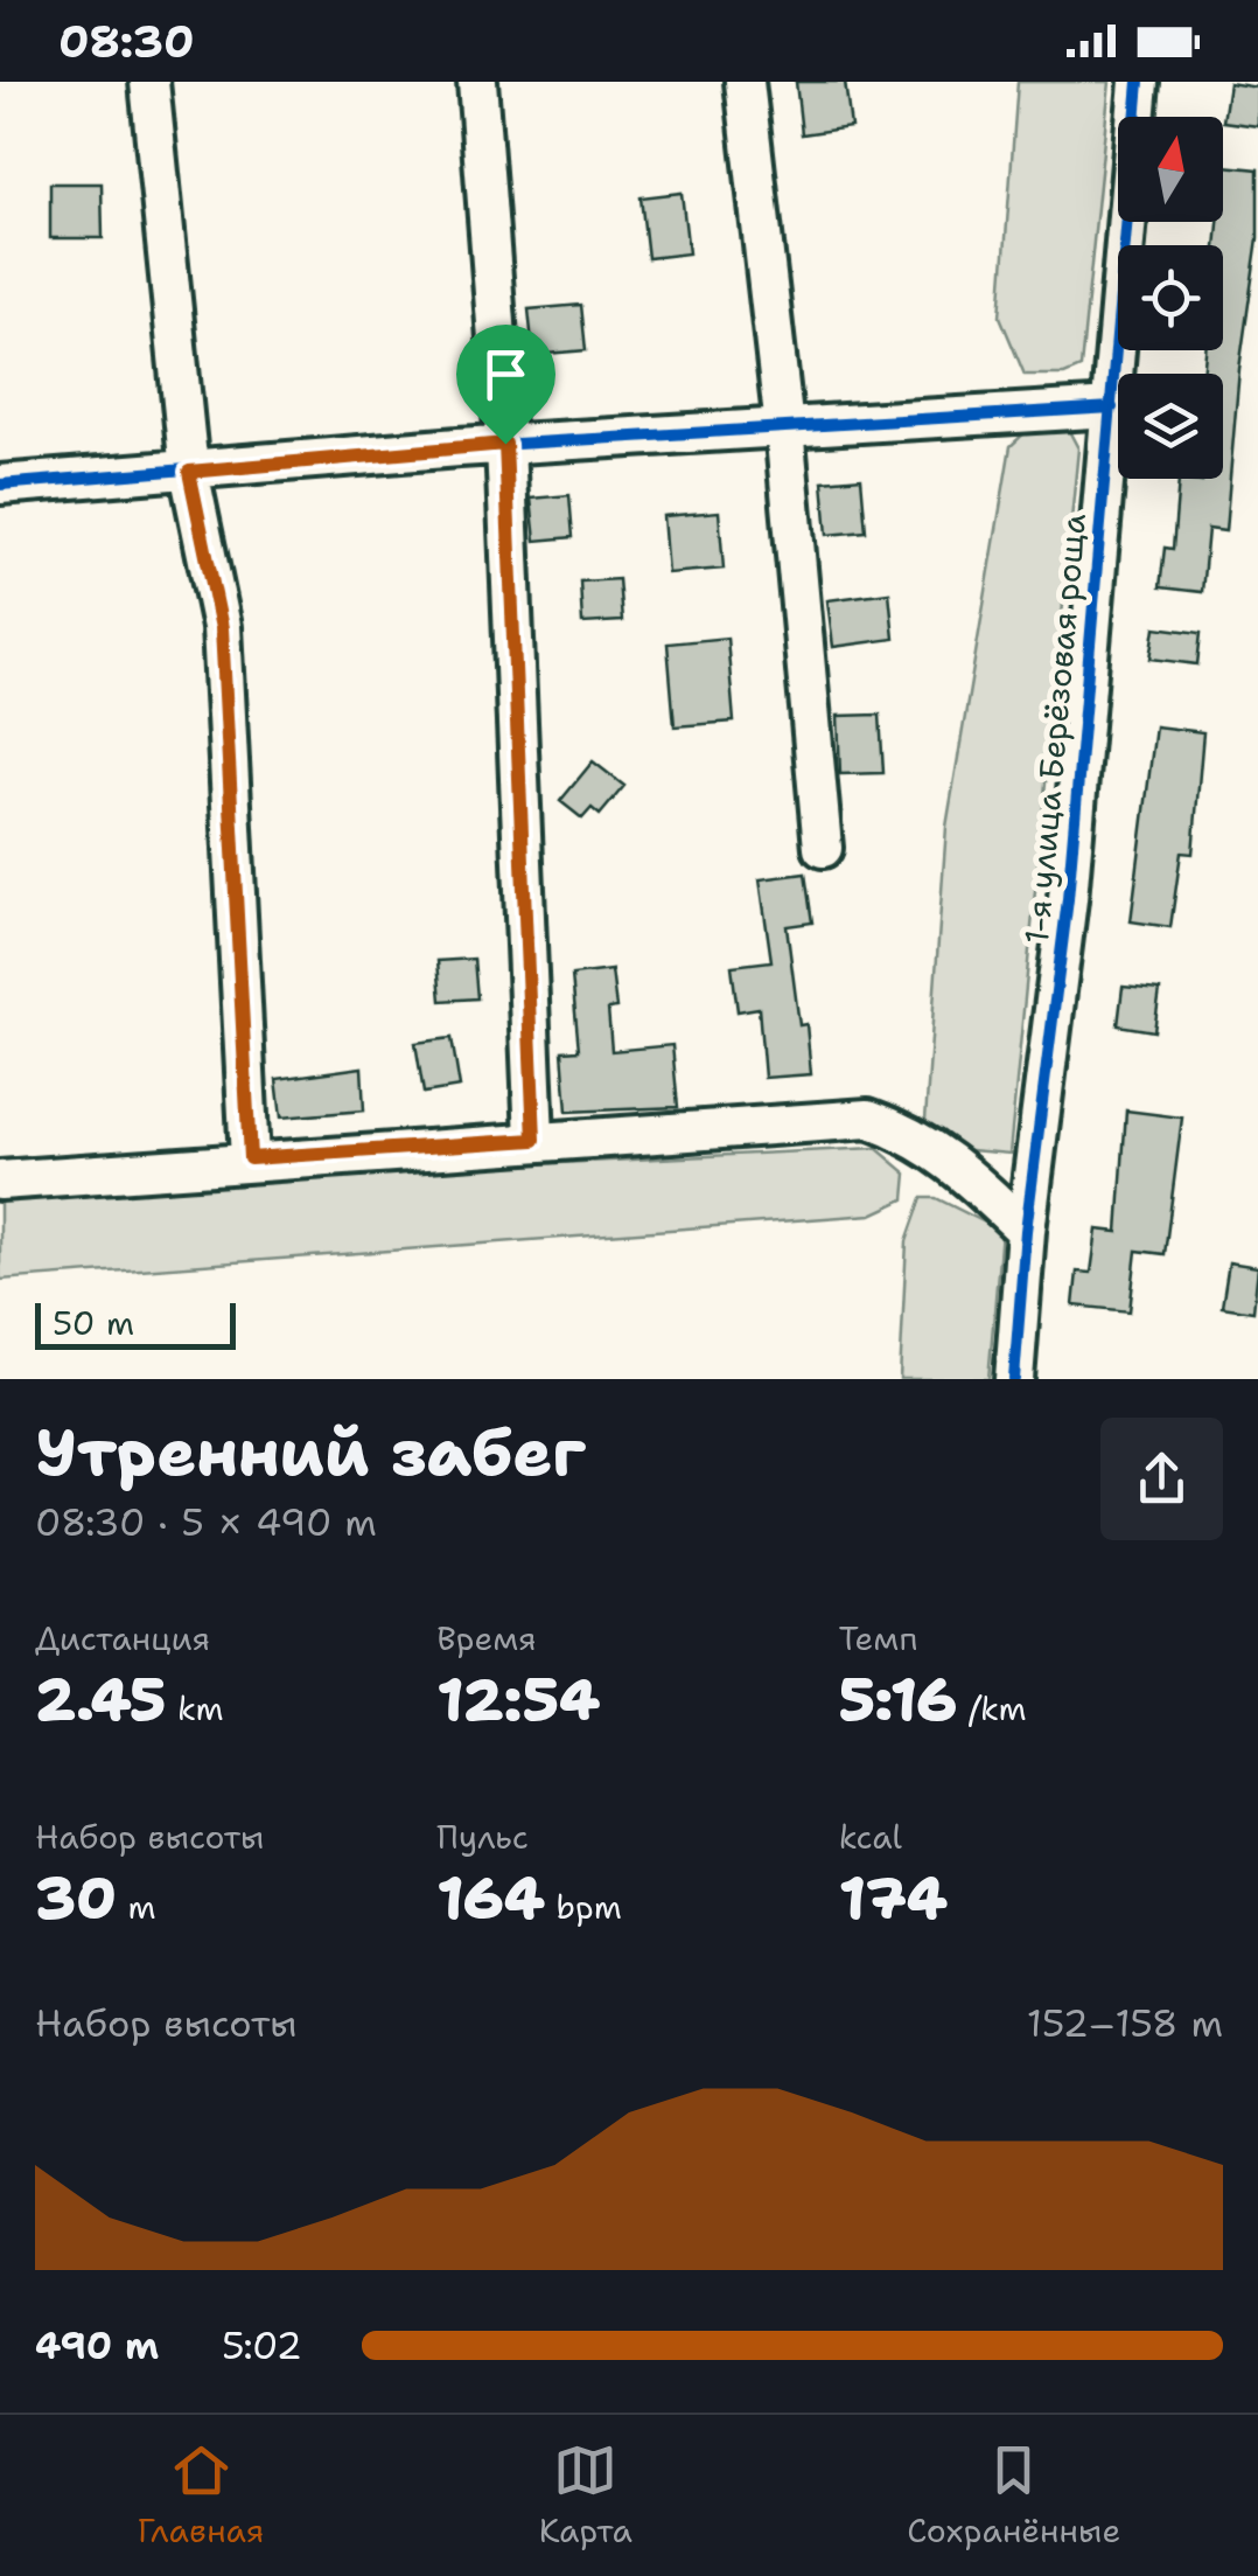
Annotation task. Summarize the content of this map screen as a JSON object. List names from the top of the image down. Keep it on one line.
{"streets":{"street":["1-я улица Берёзовая роща"]},"scale_bar":"50 m","north":"top","page":{"status":"08:30","scale":"50 m","heading":["Утренний забег","08:30 · 5 × 490 m"],"stats":[["Дистанция","2.45 km"],["Время","12:54"],["Темп","5:16 /km"],["Набор высоты","30 m"],["Пульс","164 bpm"],["kcal","174"]],"chart":["Набор высоты","152–158 m"],"list":[{"name":"490 m","note":"5:02"}],"tabs":["Главная","Карта","Сохранённые"]}}
